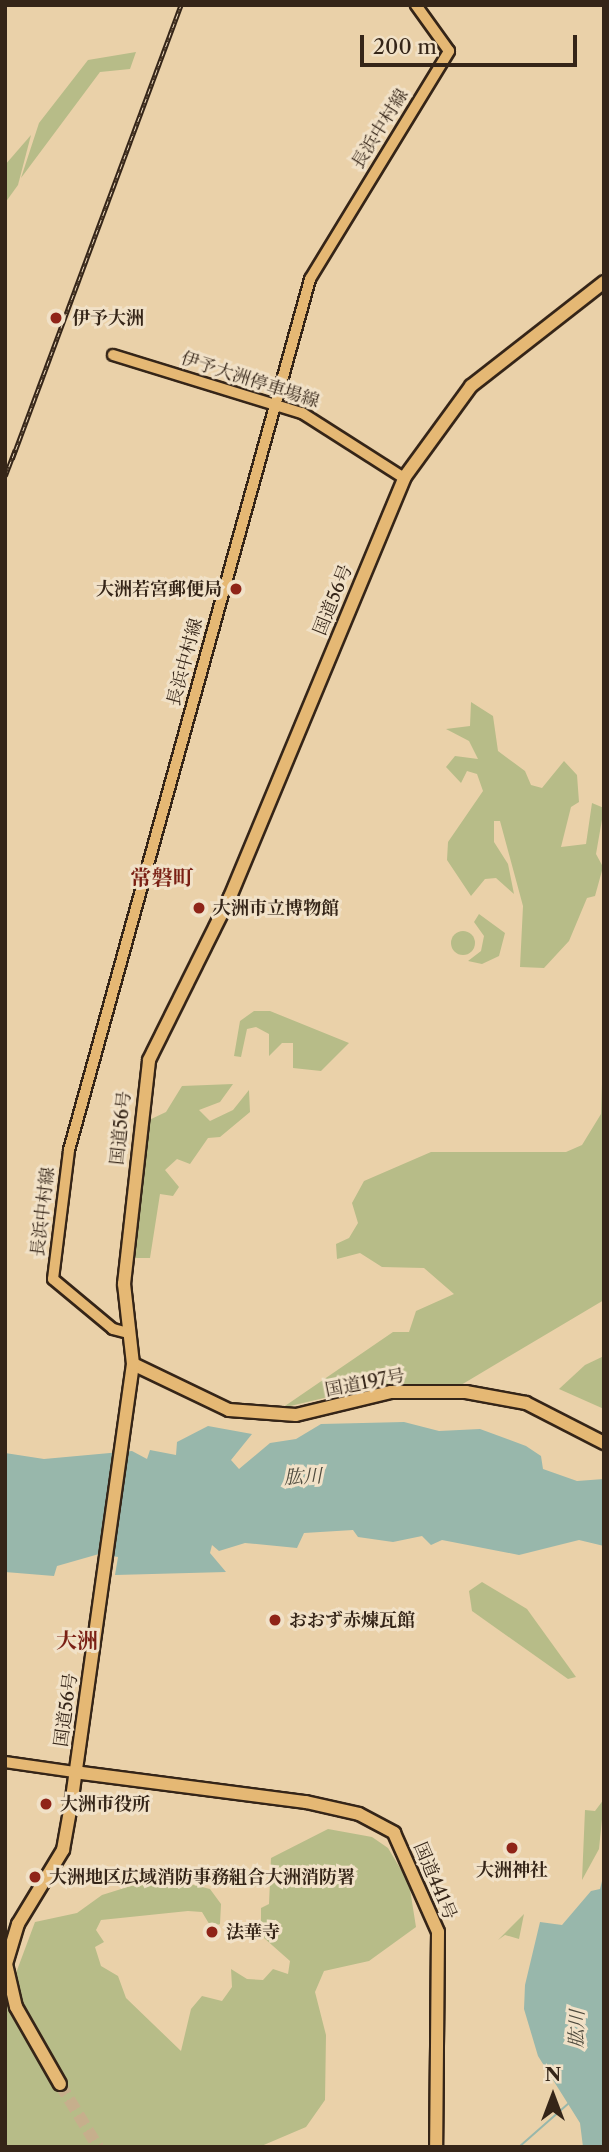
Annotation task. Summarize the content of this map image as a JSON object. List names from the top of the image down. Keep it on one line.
{"streets":{"highway":["国道56号","国道197号","国道441号"],"main road":["長浜中村線","伊予大洲停車場線"]},"crossings":[["長浜中村線","伊予大洲停車場線"],["長浜中村線","国道56号"],["伊予大洲停車場線","国道56号"],["国道56号","国道197号"],["国道56号","国道441号"]],"districts":["常磐町","大洲"],"water":["肱川"],"places":["伊予大洲","大洲若宮郵便局","大洲市立博物館","おおず赤煉瓦館","大洲市役所","大洲神社","大洲地区広域消防事務組合大洲消防署","法華寺"],"scale_bar":"200 m","north":"top"}
